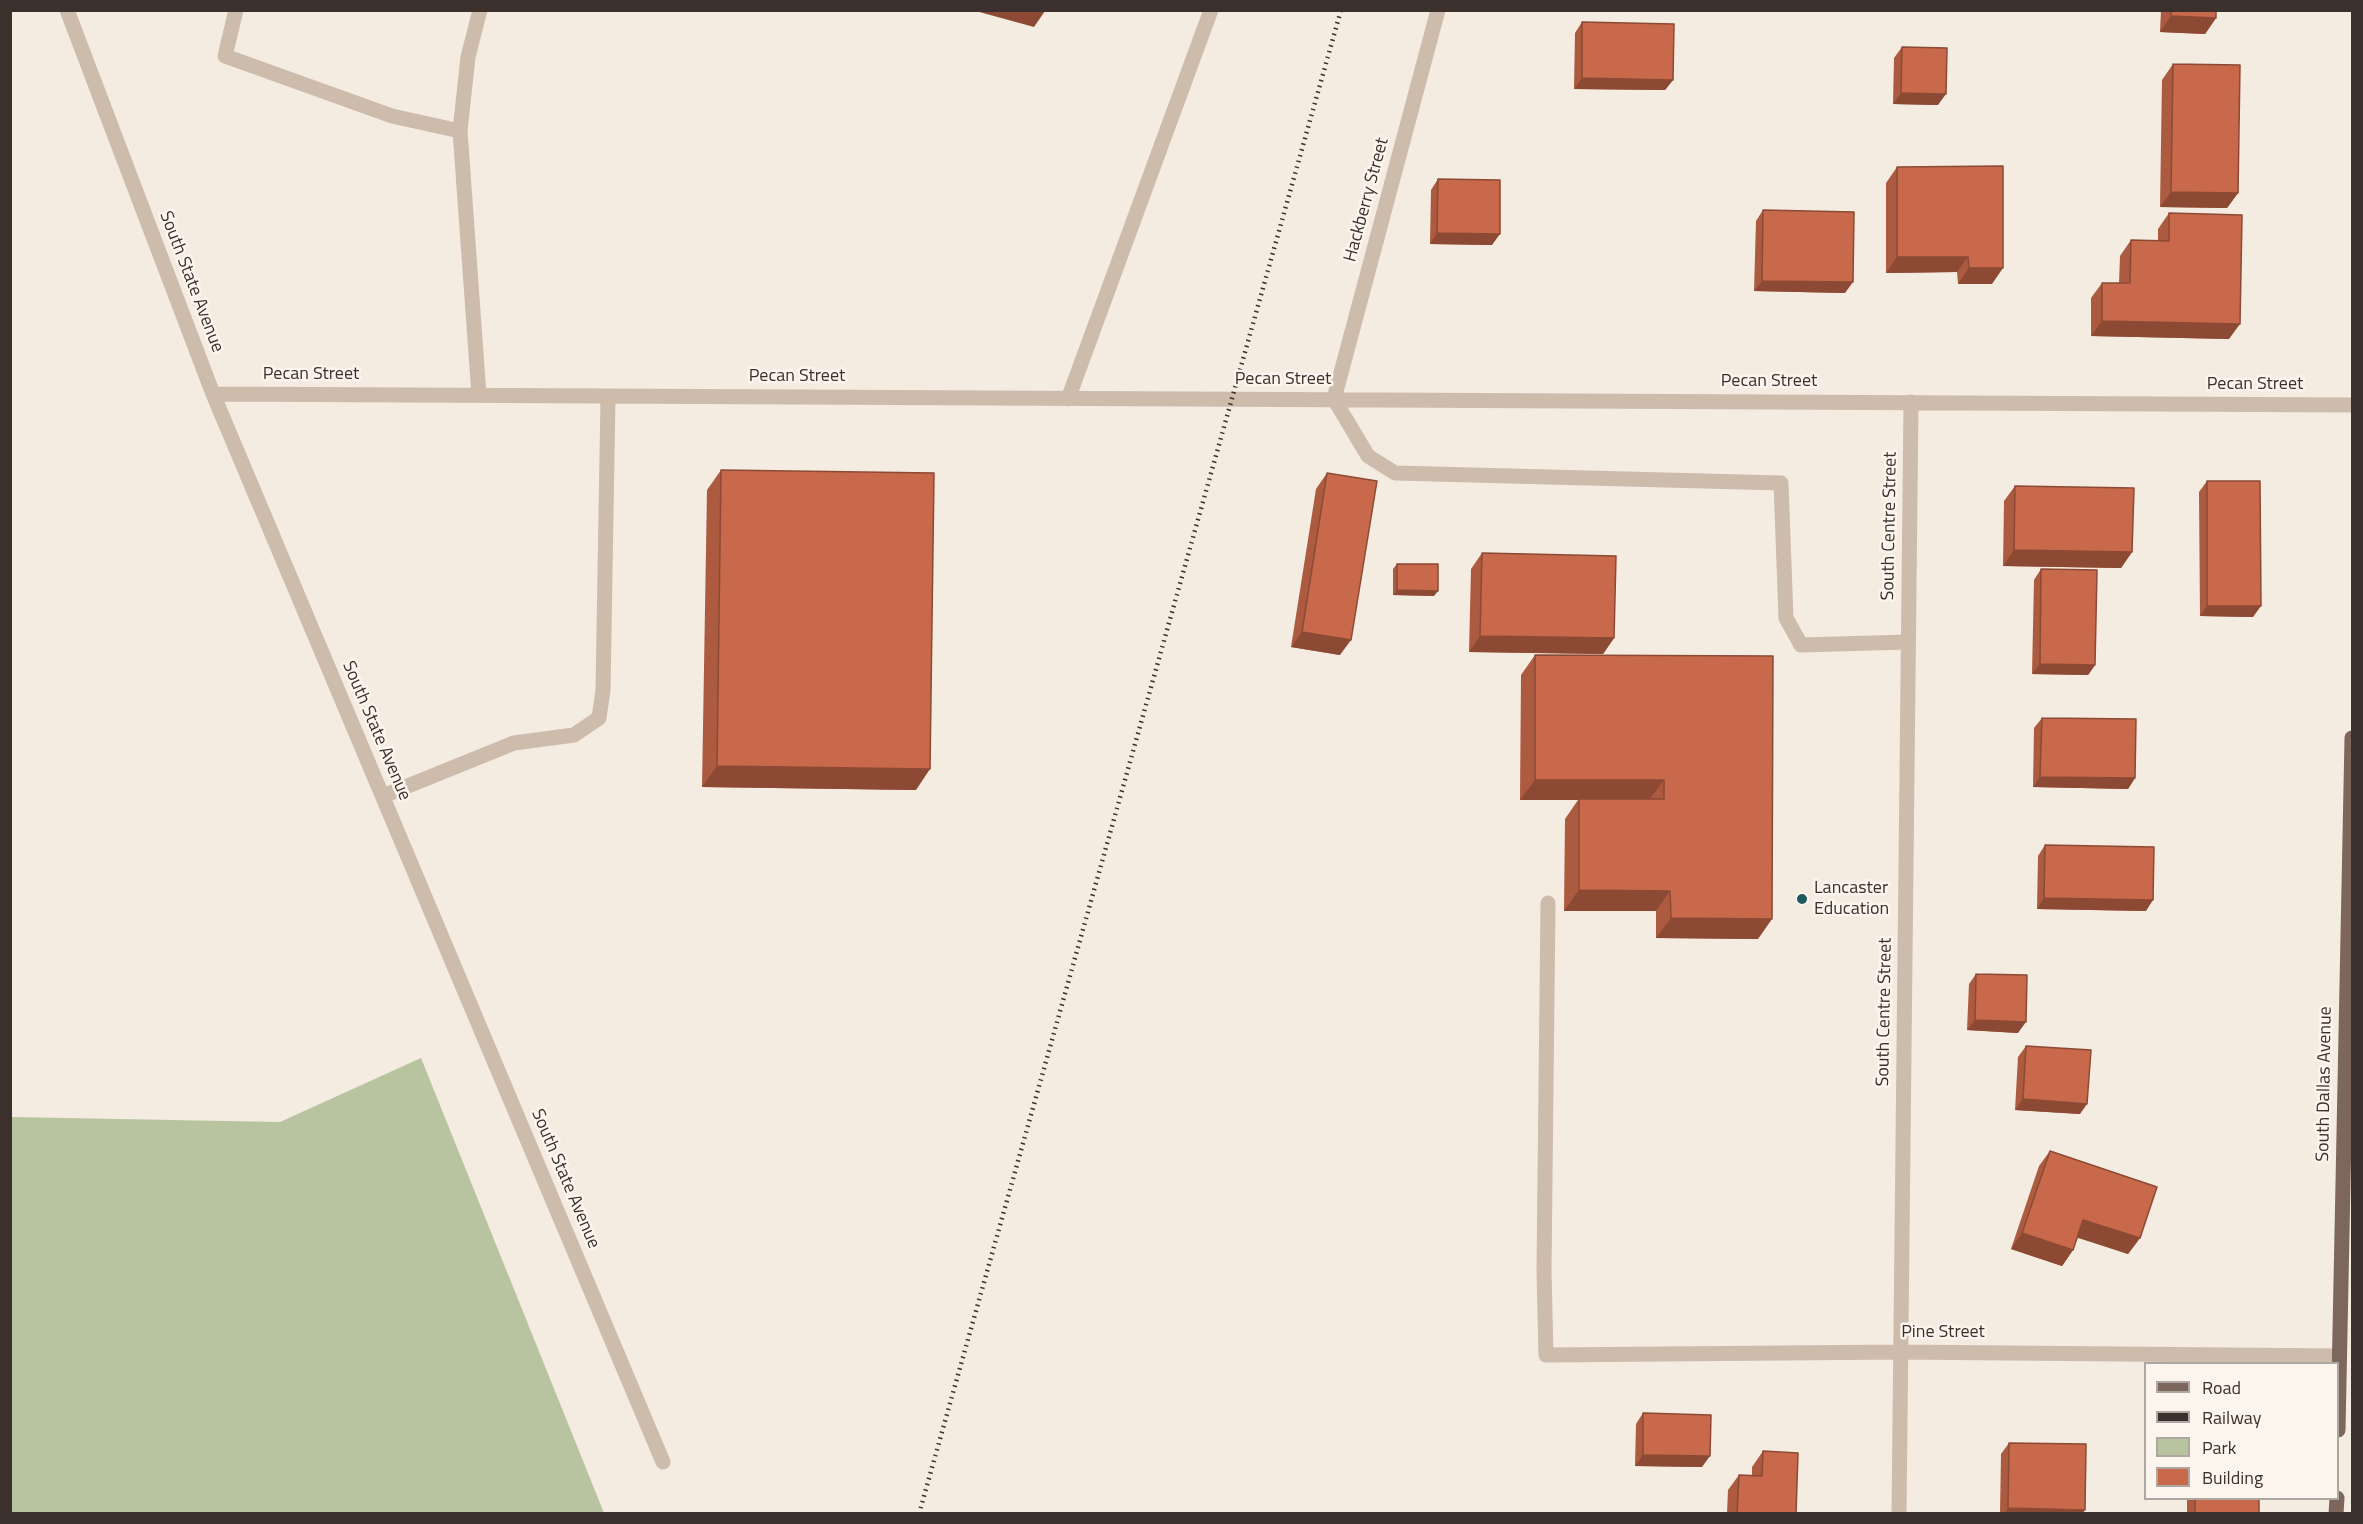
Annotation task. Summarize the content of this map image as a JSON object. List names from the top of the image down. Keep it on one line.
{"streets":{"main road":["South Dallas Avenue"],"street":["Hackberry Street","South State Avenue","Pecan Street","South Centre Street","Pine Street"]},"crossings":[["Hackberry Street","Pecan Street"],["South State Avenue","Pecan Street"],["Pecan Street","South Centre Street"],["South Centre Street","Pine Street"],["South Dallas Avenue","Pine Street"]],"places":["Lancaster Education"],"legend":["Road","Railway","Park","Building"]}
